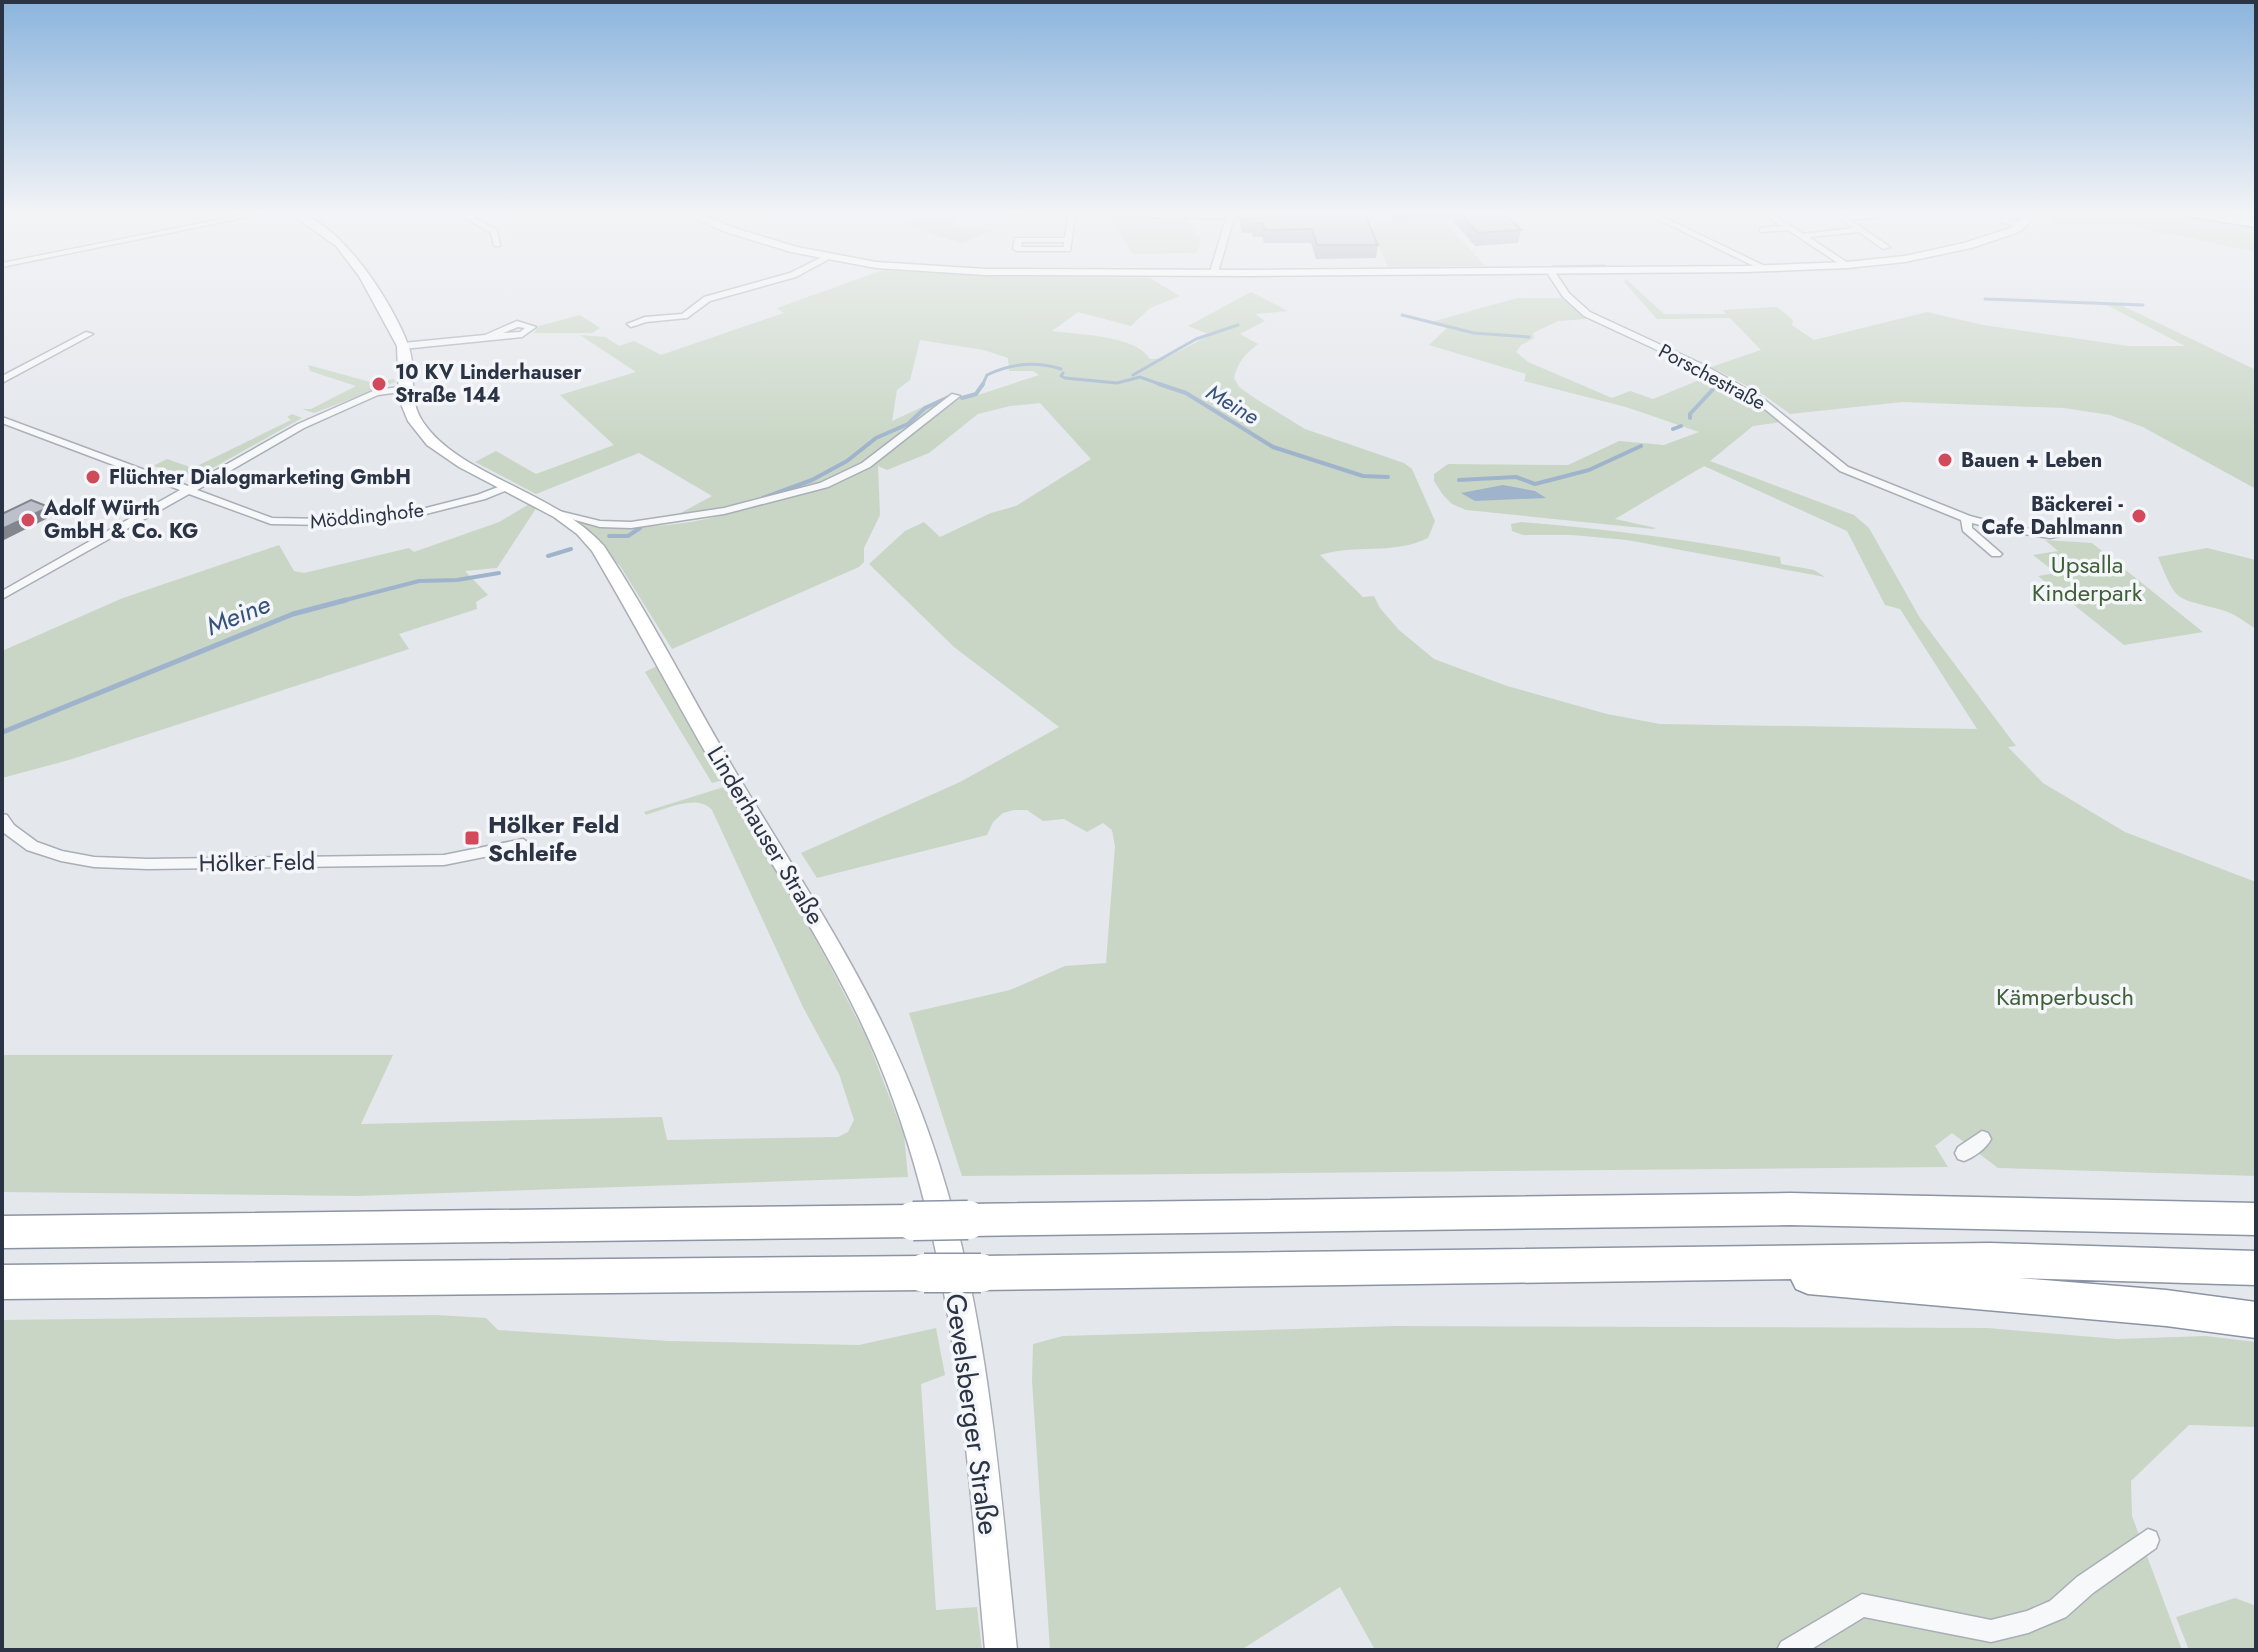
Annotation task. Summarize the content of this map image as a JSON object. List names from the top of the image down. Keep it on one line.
{"streets":{"main road":["Linderhauser Straße","Gevelsberger Straße"],"street":["Porschestraße","Möddinghofe","Hölker Feld"]},"crossings":[["Möddinghofe","Linderhauser Straße"],["Linderhauser Straße","Gevelsberger Straße"]],"water":["Meine"],"parks":["Upsalla Kinderpark","Kämperbusch"],"places":{"other":["10 KV Linderhauser Straße 144","Bauen + Leben","Flüchter Dialogmarketing GmbH","Bäckerei - Cafe Dahlmann","Adolf Würth GmbH & Co. KG"],"transit":["Hölker Feld Schleife"]}}
